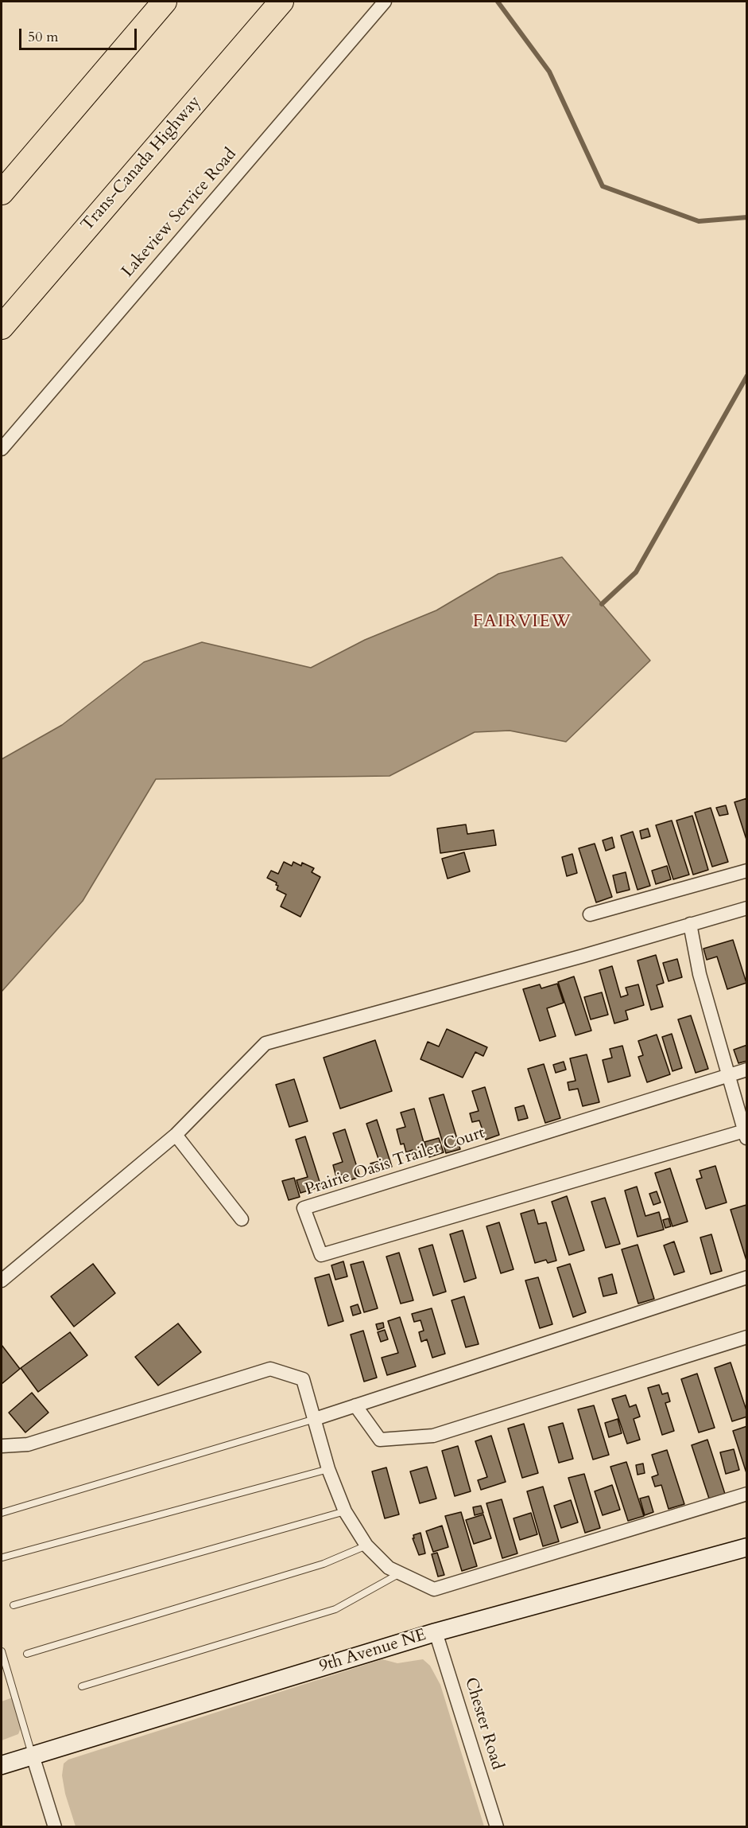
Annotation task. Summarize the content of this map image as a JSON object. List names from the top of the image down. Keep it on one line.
{"streets":{"highway":["Trans-Canada Highway"],"street":["Lakeview Service Road","Prairie Oasis Trailer Court","9th Avenue NE","Chester Road"]},"crossings":[["9th Avenue NE","Chester Road"]],"districts":["FAIRVIEW"],"scale_bar":"50 m"}
